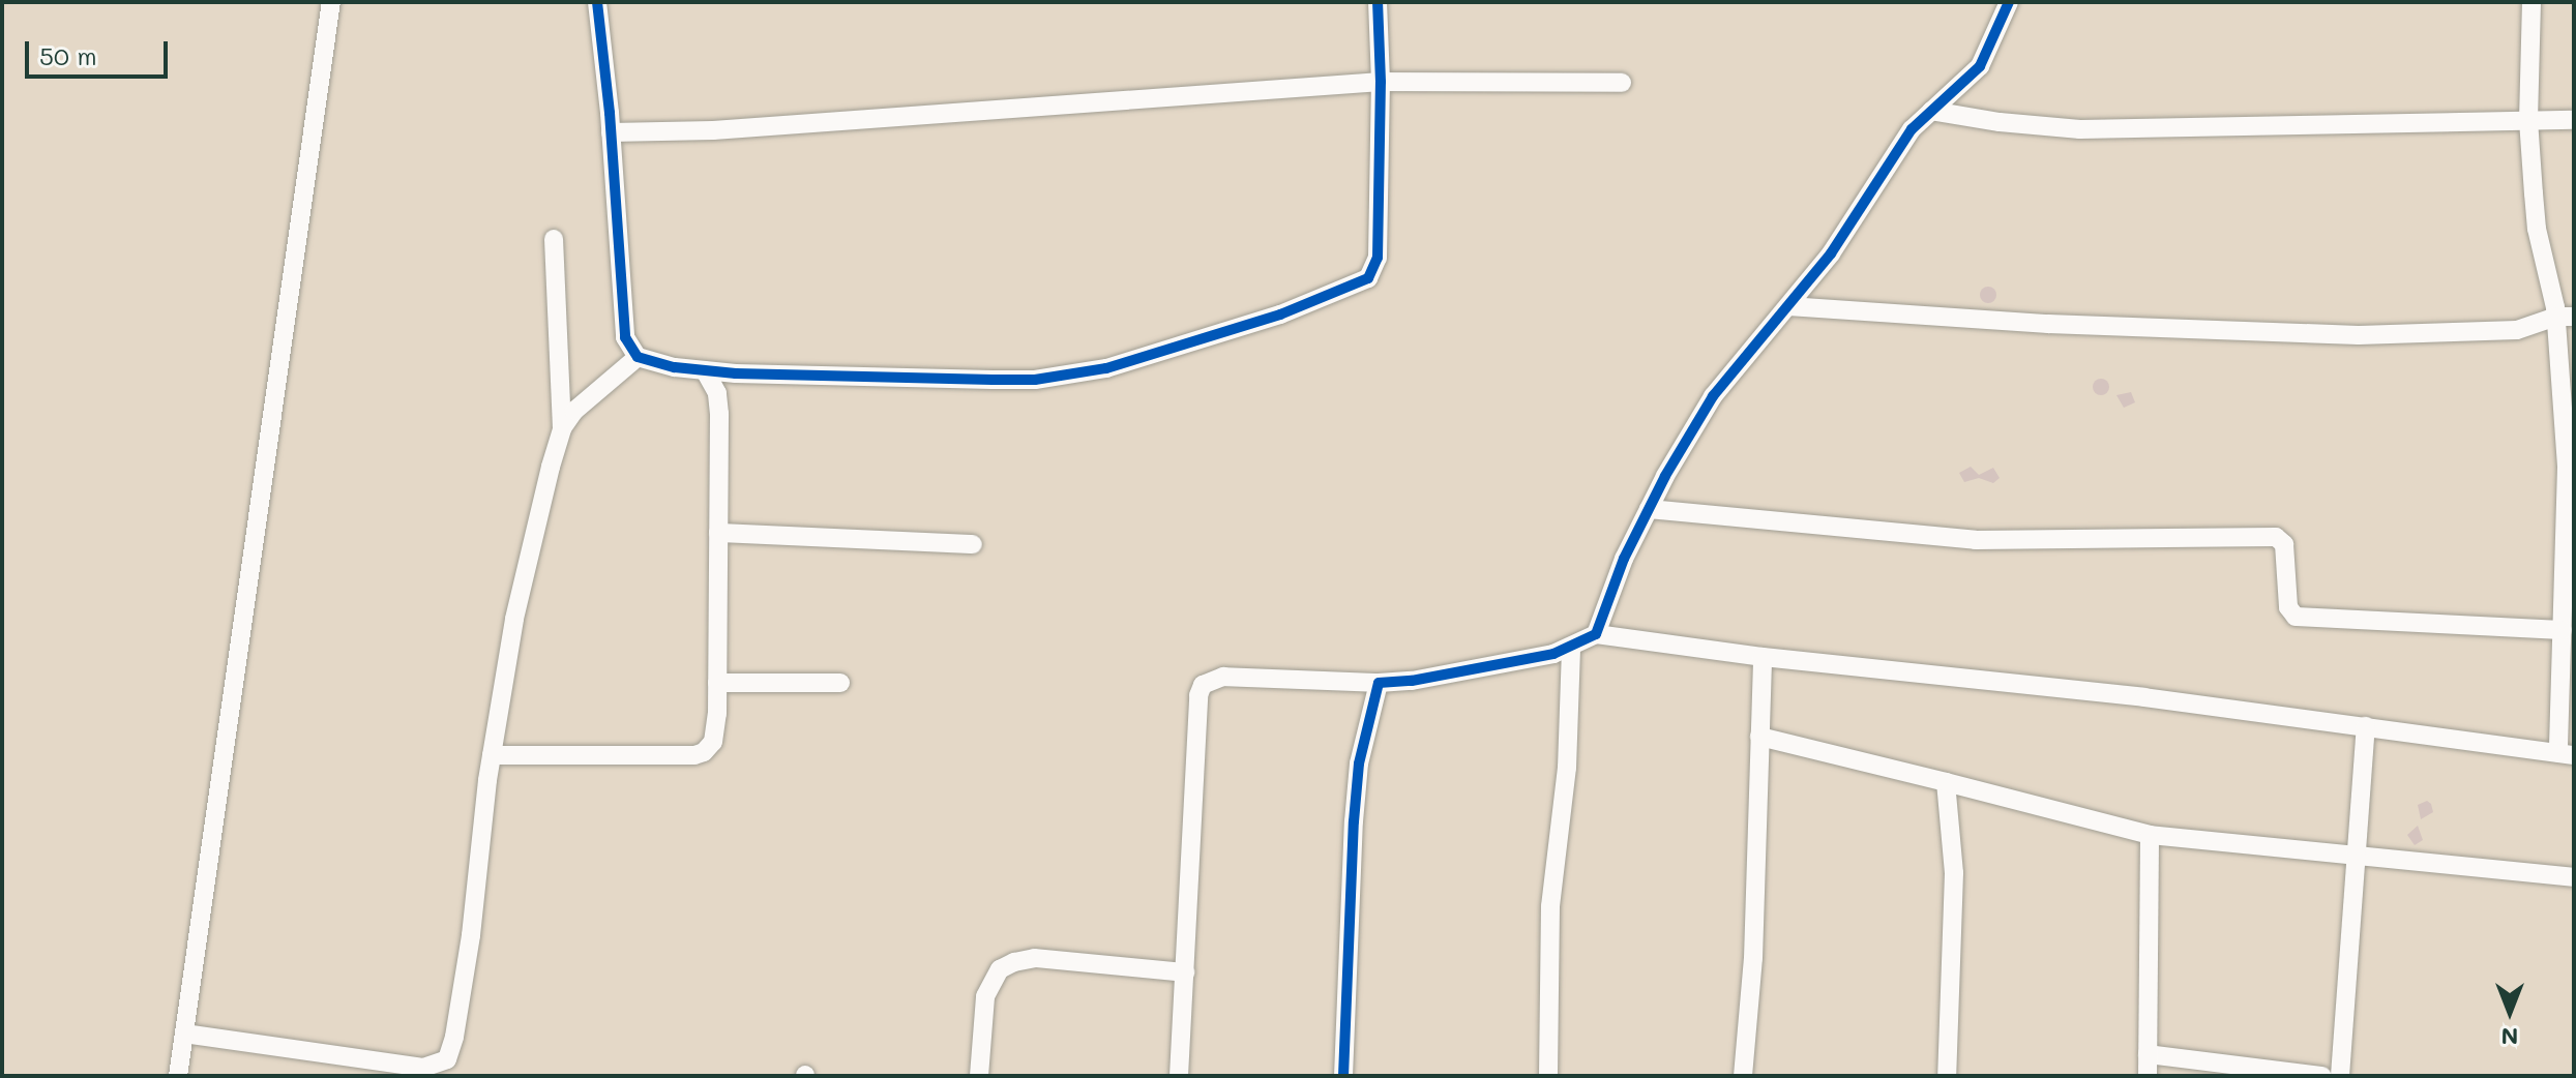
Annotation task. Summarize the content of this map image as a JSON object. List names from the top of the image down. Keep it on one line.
{"scale_bar":"50 m","north":"bottom"}
